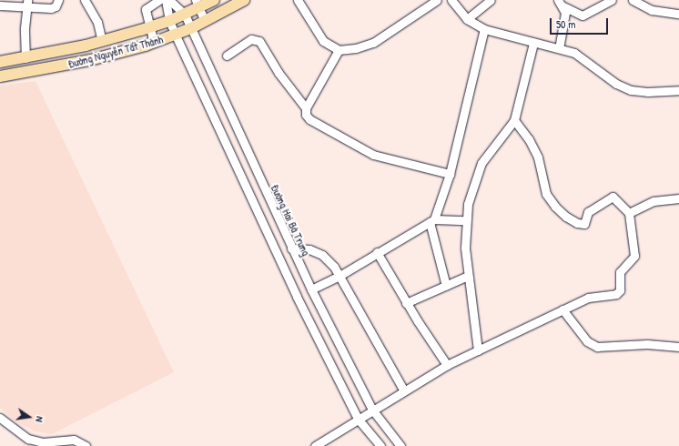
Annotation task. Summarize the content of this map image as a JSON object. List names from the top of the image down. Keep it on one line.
{"streets":{"main road":["Đường Nguyễn Tất Thành"],"street":["Đường Hai Bà Trưng"]},"crossings":[["Đường Nguyễn Tất Thành","Đường Hai Bà Trưng"]],"scale_bar":"50 m","north":"right"}
